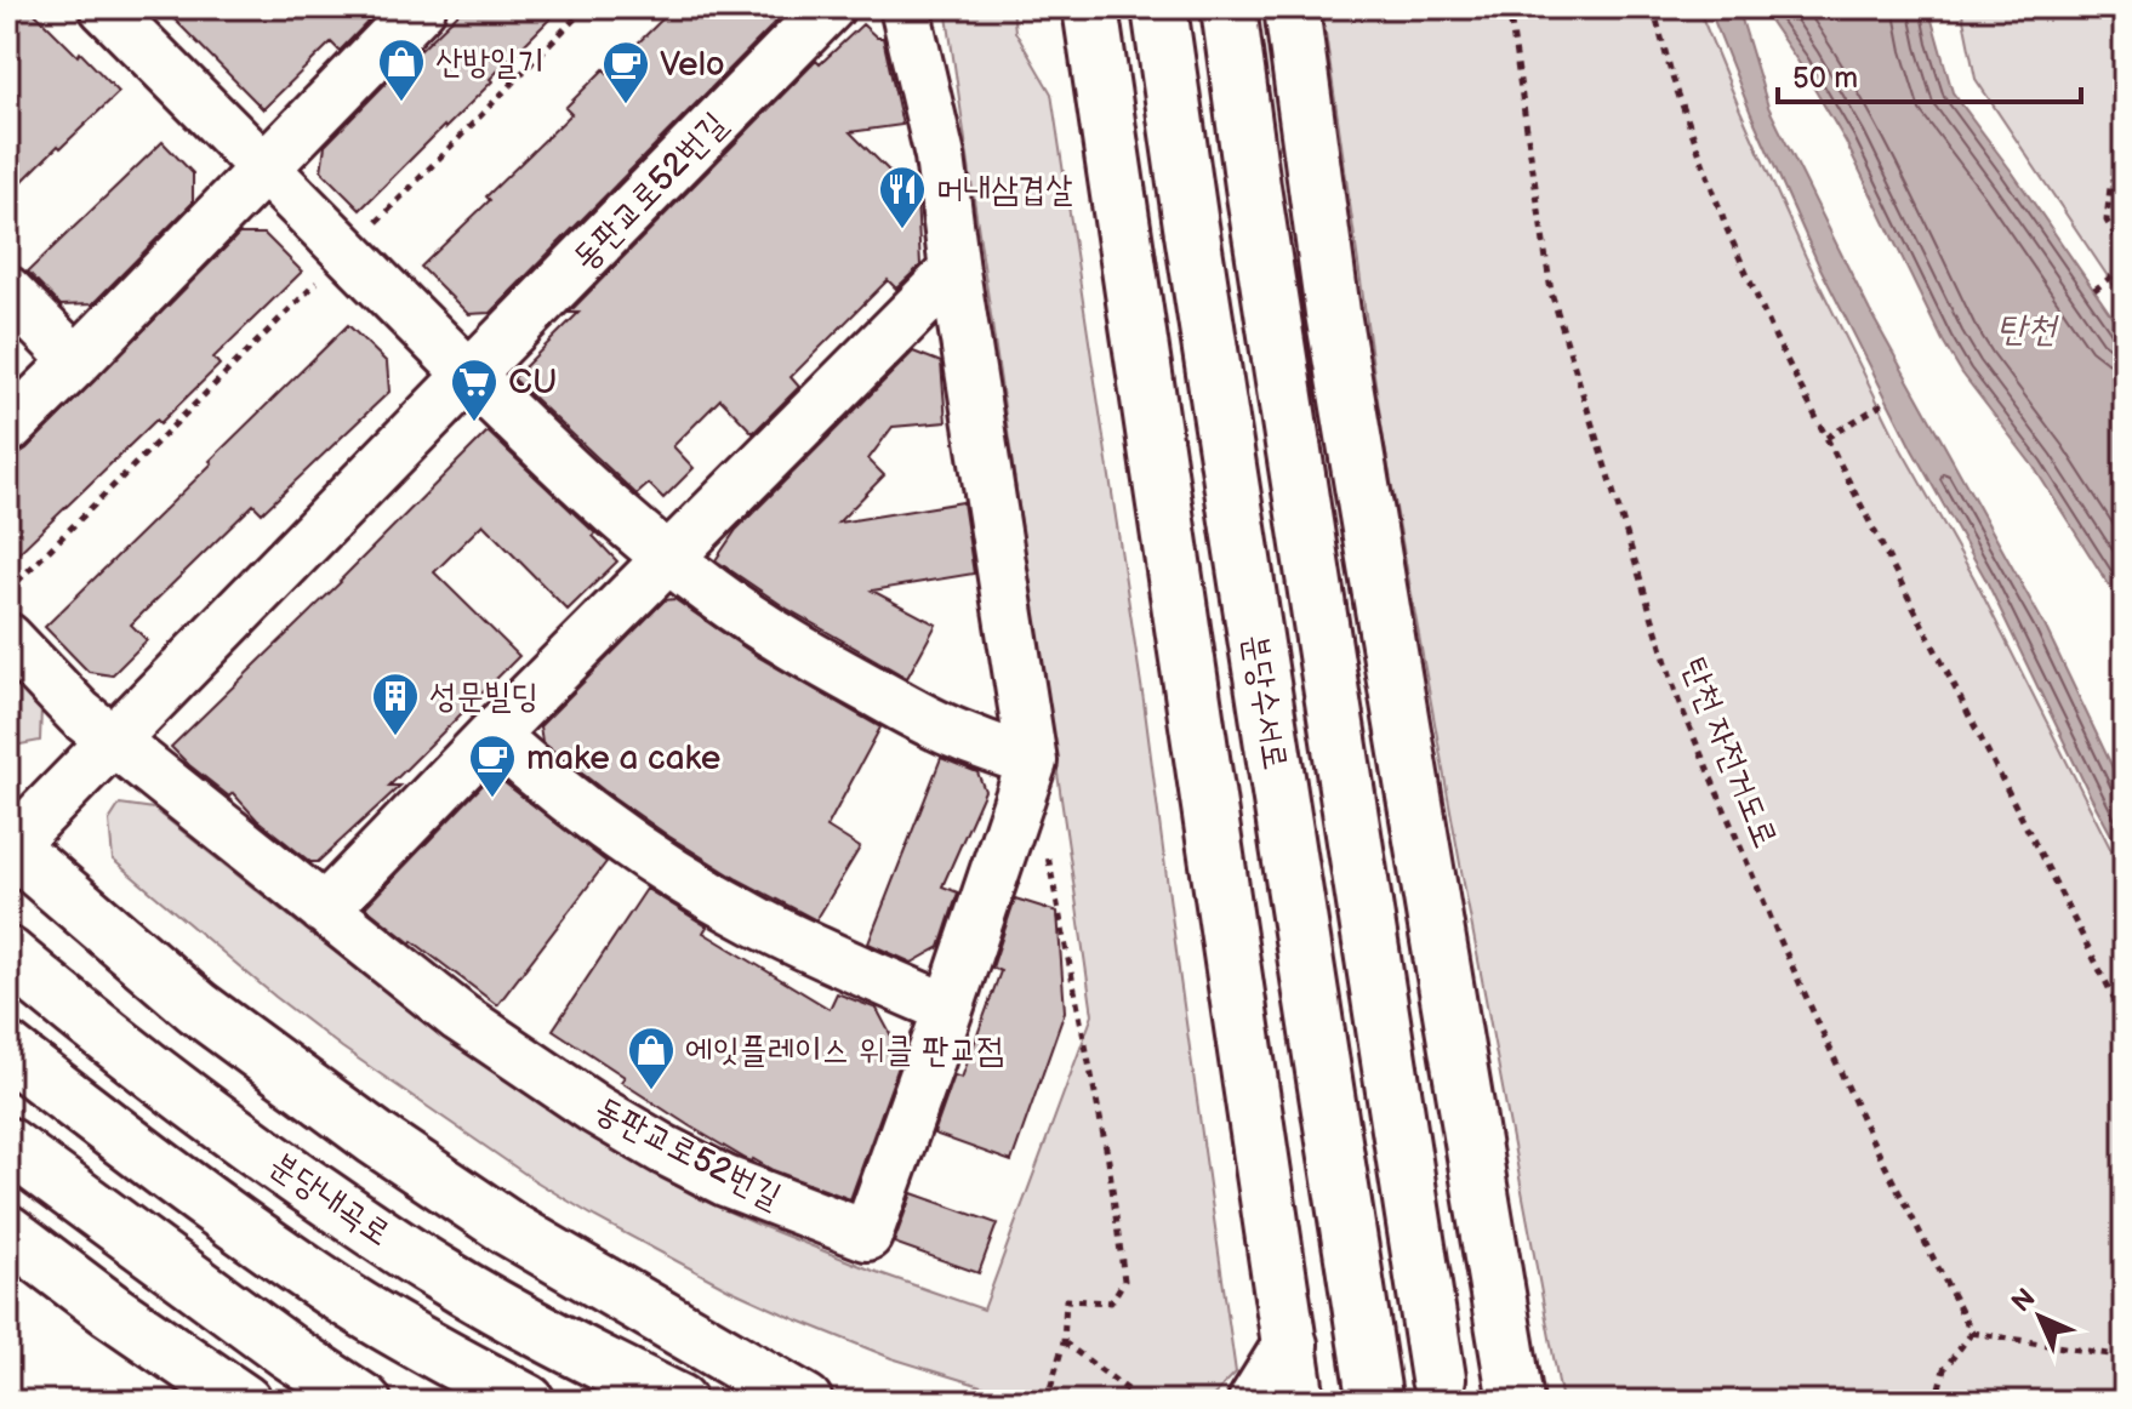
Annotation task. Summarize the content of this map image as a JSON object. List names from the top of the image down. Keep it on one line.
{"streets":{"main road":["분당수서로","분당내곡로"],"street":["동판교로52번길"],"path":["탄천 자전거도로"]},"water":["탄천"],"places":{"shop":["산방일기","에잇플레이스 위클 판교점"],"cafe":["Velo","make a cake"],"restaurant":["머내삼겹살"],"supermarket":["CU"],"building":["성문빌딩"]},"scale_bar":"50 m","north":"top left"}
